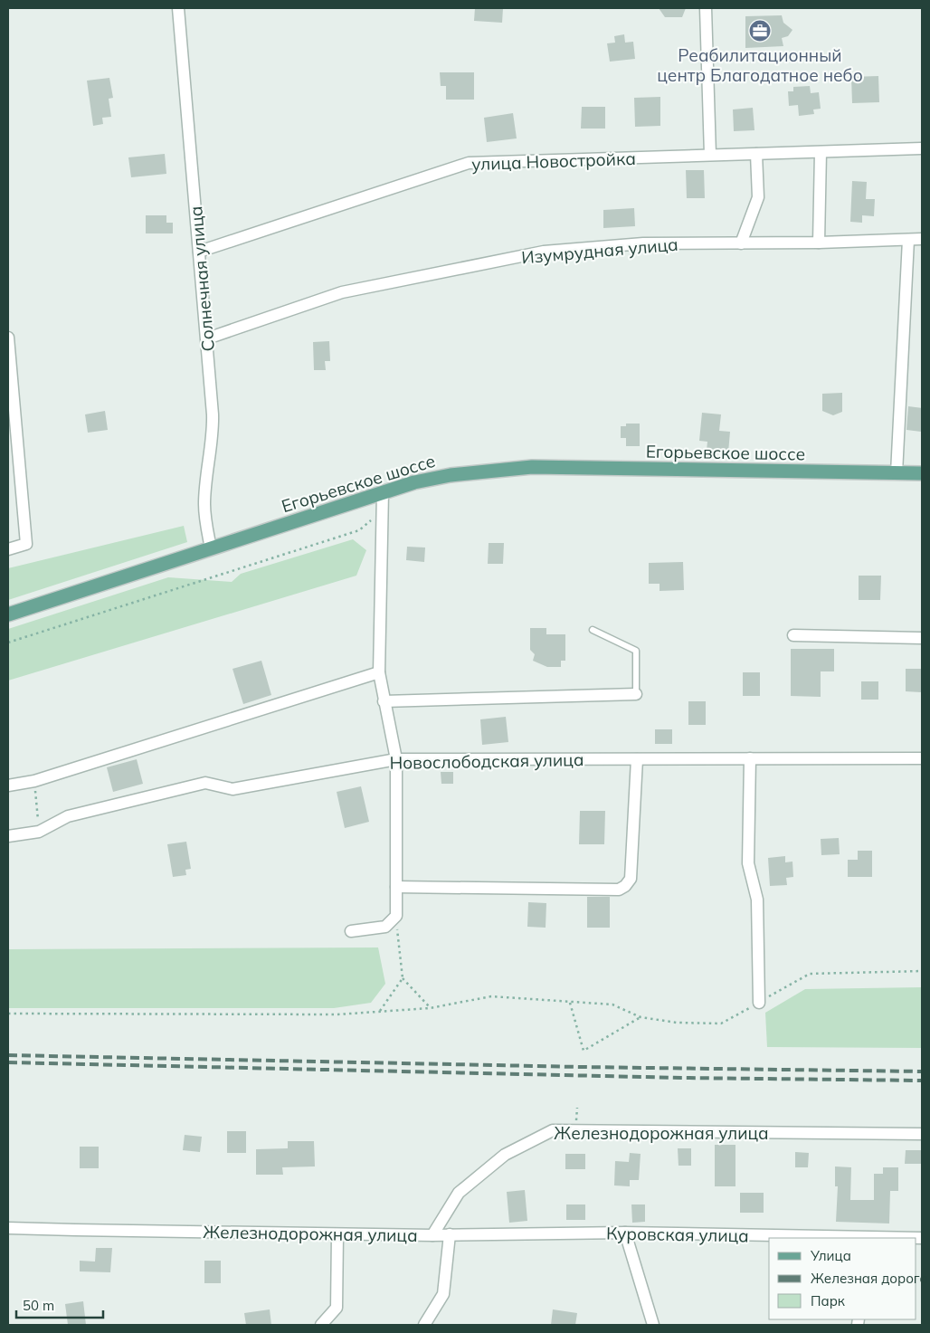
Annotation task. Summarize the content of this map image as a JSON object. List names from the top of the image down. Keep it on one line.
{"streets":{"main road":["Егорьевское шоссе"],"street":["улица Новостройка","Изумрудная улица","Солнечная улица","Новослободская улица","Железнодорожная улица","Куровская улица"]},"crossings":[["улица Новостройка","Солнечная улица"],["Изумрудная улица","Солнечная улица"],["Солнечная улица","Егорьевское шоссе"],["Железнодорожная улица","Куровская улица"]],"places":{"office":["Реабилитационный центр Благодатное небо"]},"legend":["Улица","Железная дорога","Парк"],"scale_bar":"50 m"}
